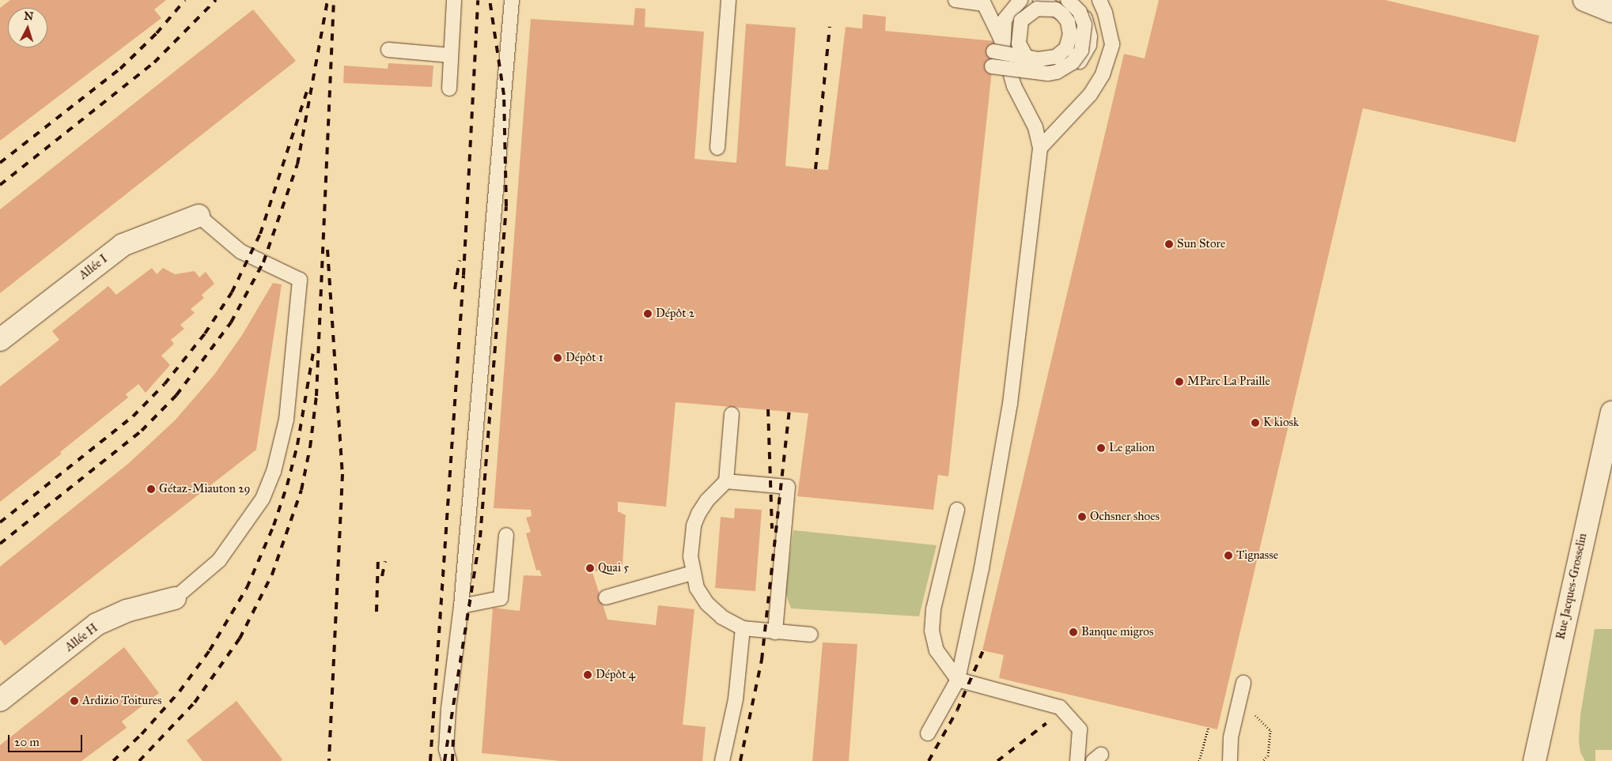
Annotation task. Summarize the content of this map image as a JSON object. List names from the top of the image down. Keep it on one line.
{"streets":{"street":["Allée I","Rue Jacques-Grosselin","Allée H"]},"places":["Sun Store","Dépôt 2","Dépôt 1","MParc La Praille","K kiosk","Le galion","Gétaz-Miauton 29","Ochsner shoes","Tignasse","Quai 5","Banque migros","Dépôt 4","Ardizio Toitures"],"scale_bar":"20 m","north":"top"}
